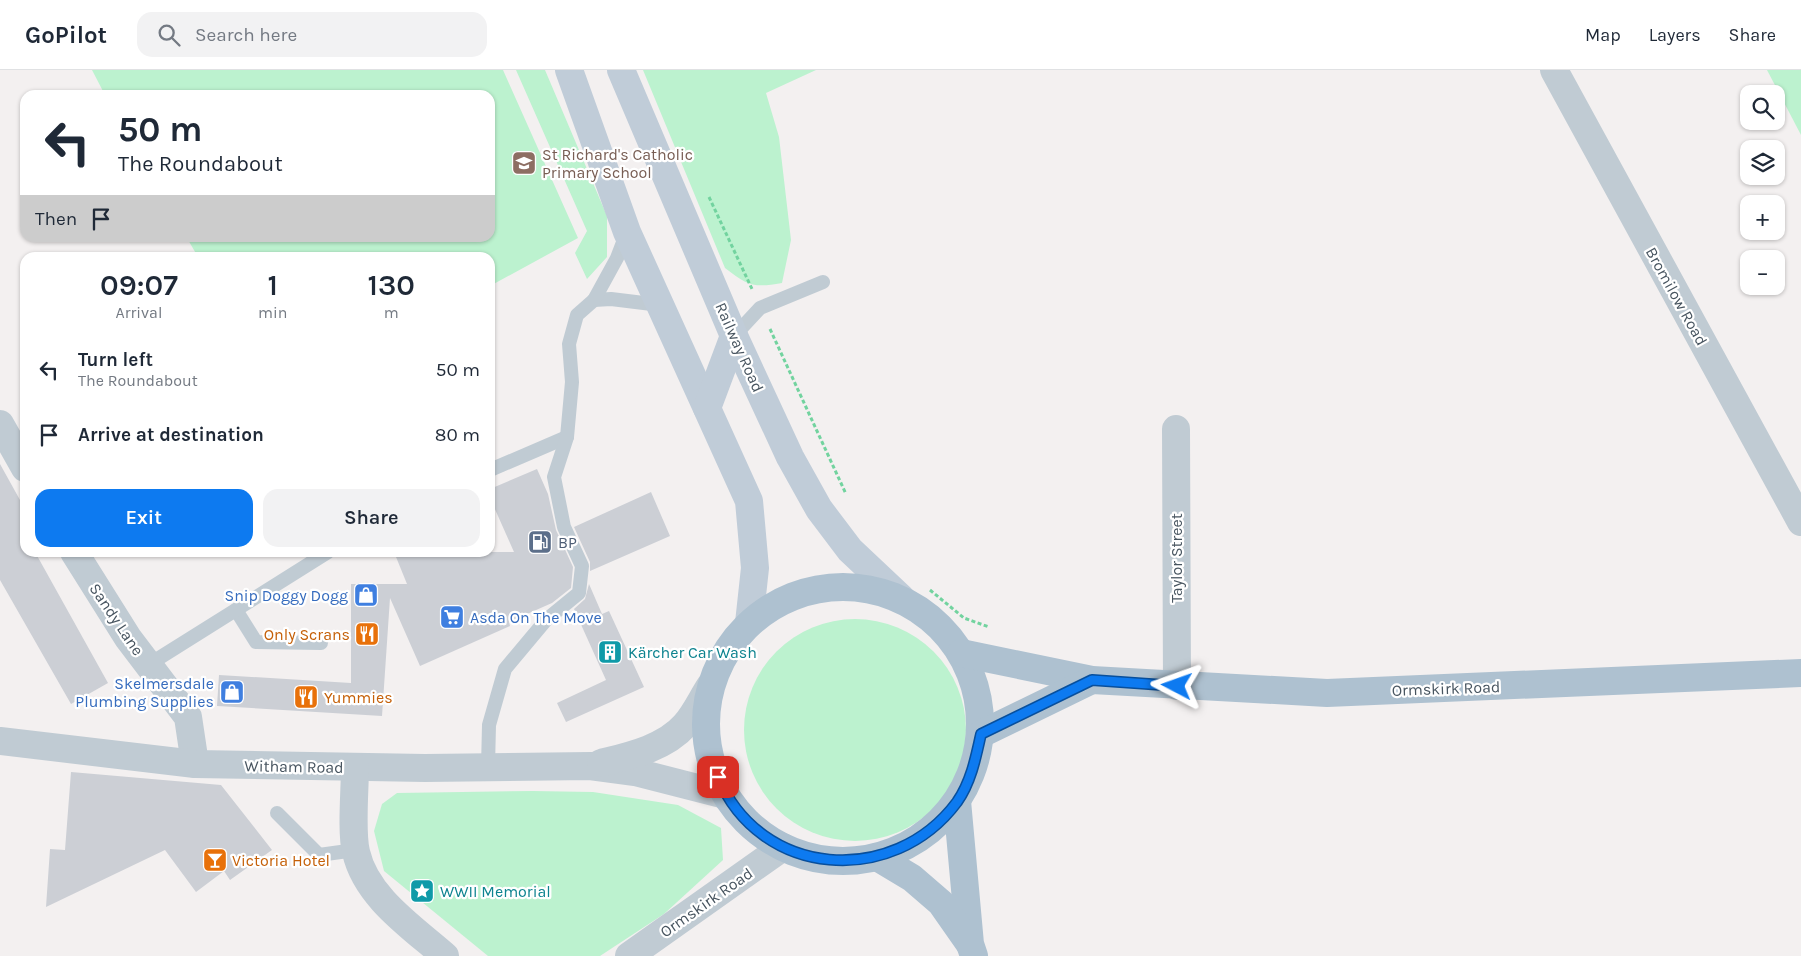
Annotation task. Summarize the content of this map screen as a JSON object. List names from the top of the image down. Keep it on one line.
{"streets":{"main road":["Railway Road","Ormskirk Road"],"street":["Bromilow Road","Taylor Street","Sandy Lane","Witham Road"]},"crossings":[["Taylor Street","Ormskirk Road"],["Sandy Lane","Witham Road"]],"places":{"school or university":["St Richard's Catholic Primary School"],"fuel station":["BP"],"shop":["Snip Doggy Dogg","Skelmersdale Plumbing Supplies"],"supermarket":["Asda On The Move"],"restaurant":["Only Scrans","Yummies"],"building":["Kärcher Car Wash"],"bar":["Victoria Hotel"],"place":["WWII Memorial"]},"page":{"header":"GoPilot","search":"Search here","nav":["Map","Layers","Share"],"map_buttons":["+","−"],"turn":["50 m","The Roundabout"],"then":"Then","eta":["09:07","Arrival","1","min","130","m"],"list":[{"name":"Turn left","note":"The Roundabout","value":"50 m"},{"name":"Arrive at destination","value":"80 m"}],"buttons":["Exit","Share"]}}
